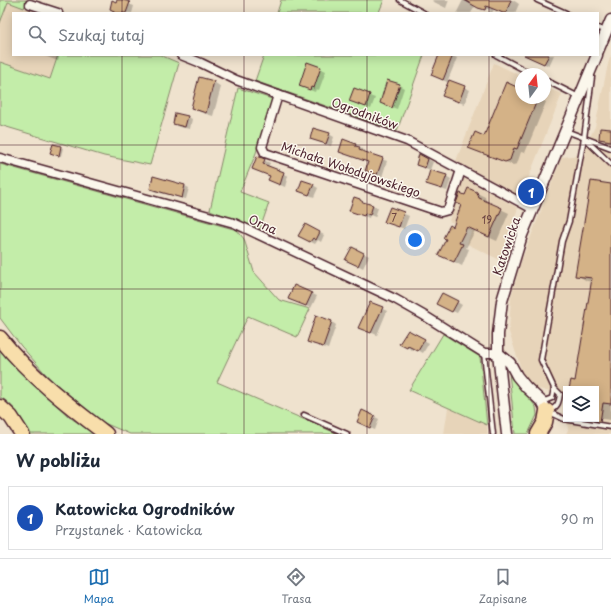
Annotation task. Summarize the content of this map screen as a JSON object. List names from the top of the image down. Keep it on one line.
{"streets":{"street":["Ogrodników","Michała Wołodyjowskiego","Orna","Katowicka"]},"crossings":[["Ogrodników","Michała Wołodyjowskiego"],["Ogrodników","Katowicka"]],"house_numbers":["7","19"],"north":"top","page":{"search":"Szukaj tutaj","pins":"1","heading":"W pobliżu","list":[{"mark":"1","name":"Katowicka Ogrodników","note":"Przystanek · Katowicka","value":"90 m"}],"nav":["Mapa","Trasa","Zapisane"]}}
